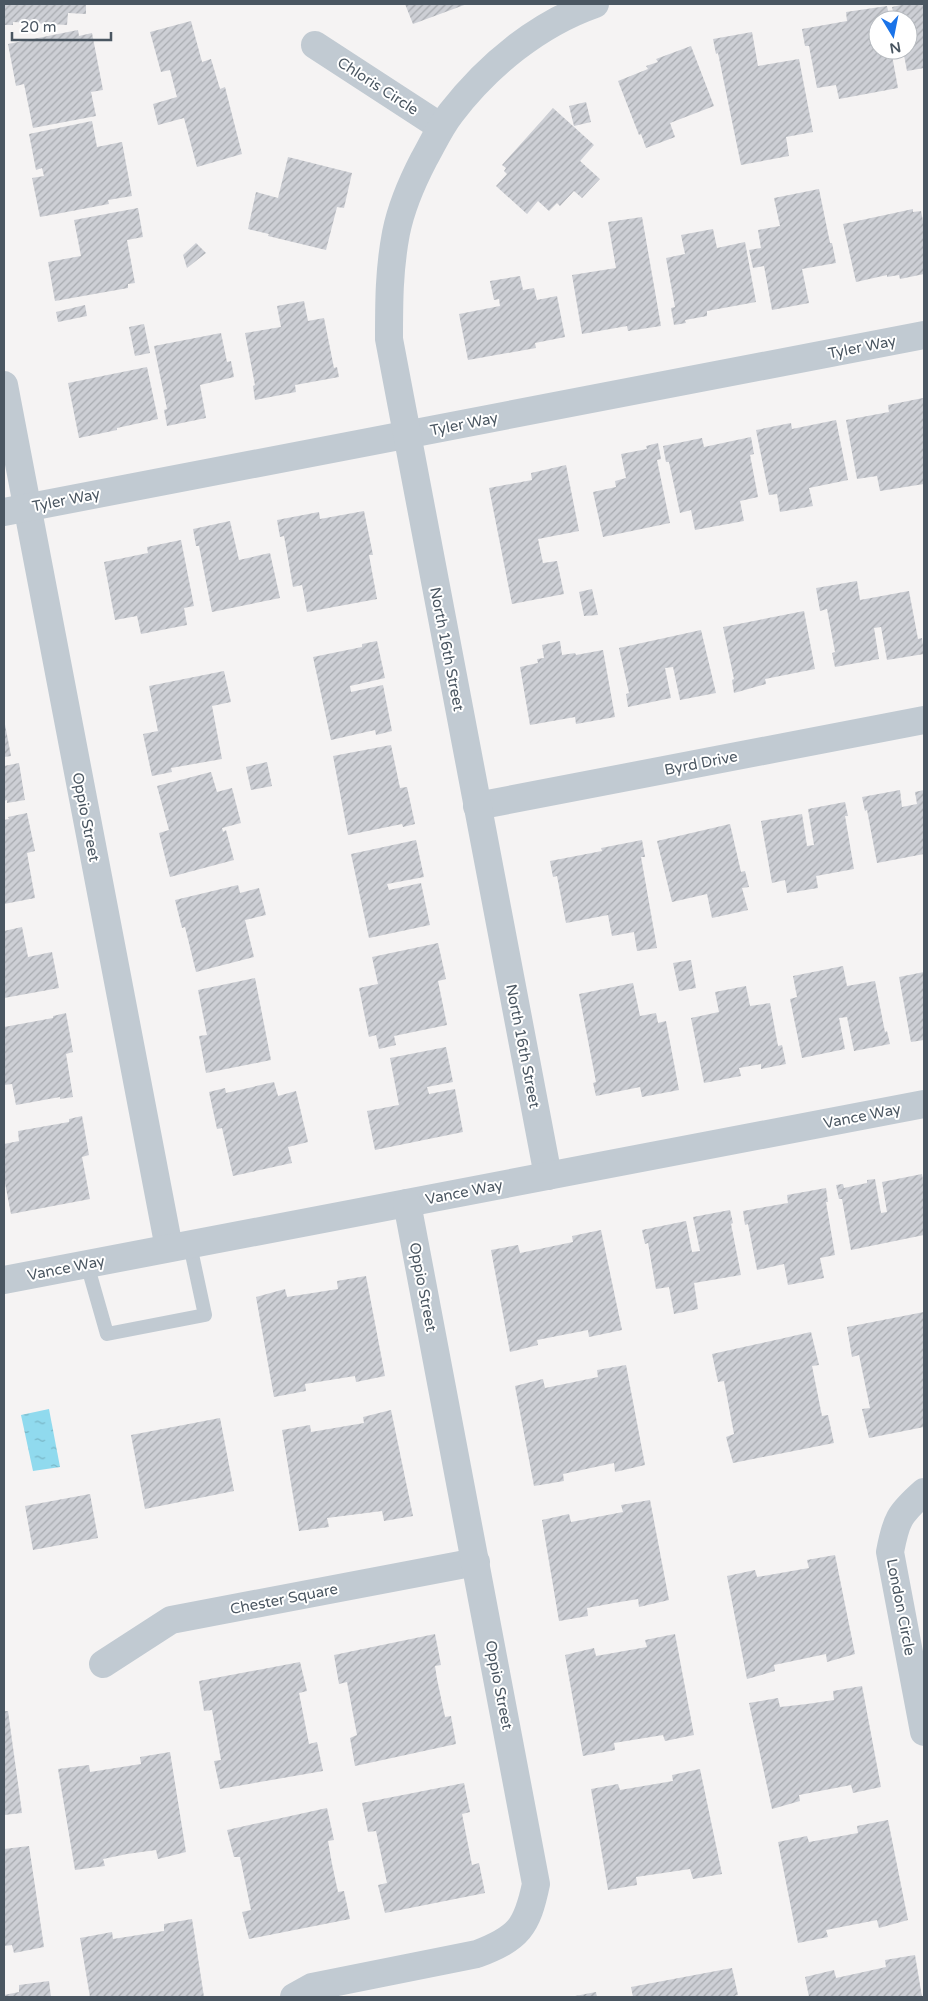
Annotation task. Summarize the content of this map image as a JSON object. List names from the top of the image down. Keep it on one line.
{"streets":{"street":["Chloris Circle","Tyler Way","North 16th Street","Byrd Drive","Oppio Street","Vance Way","Chester Square","London Circle"]},"crossings":[["Chloris Circle","North 16th Street"],["Tyler Way","North 16th Street"],["Tyler Way","Oppio Street"],["North 16th Street","Byrd Drive"],["North 16th Street","Vance Way"],["Oppio Street","Vance Way"],["Oppio Street","Chester Square"]],"scale_bar":"20 m","north":"bottom"}
